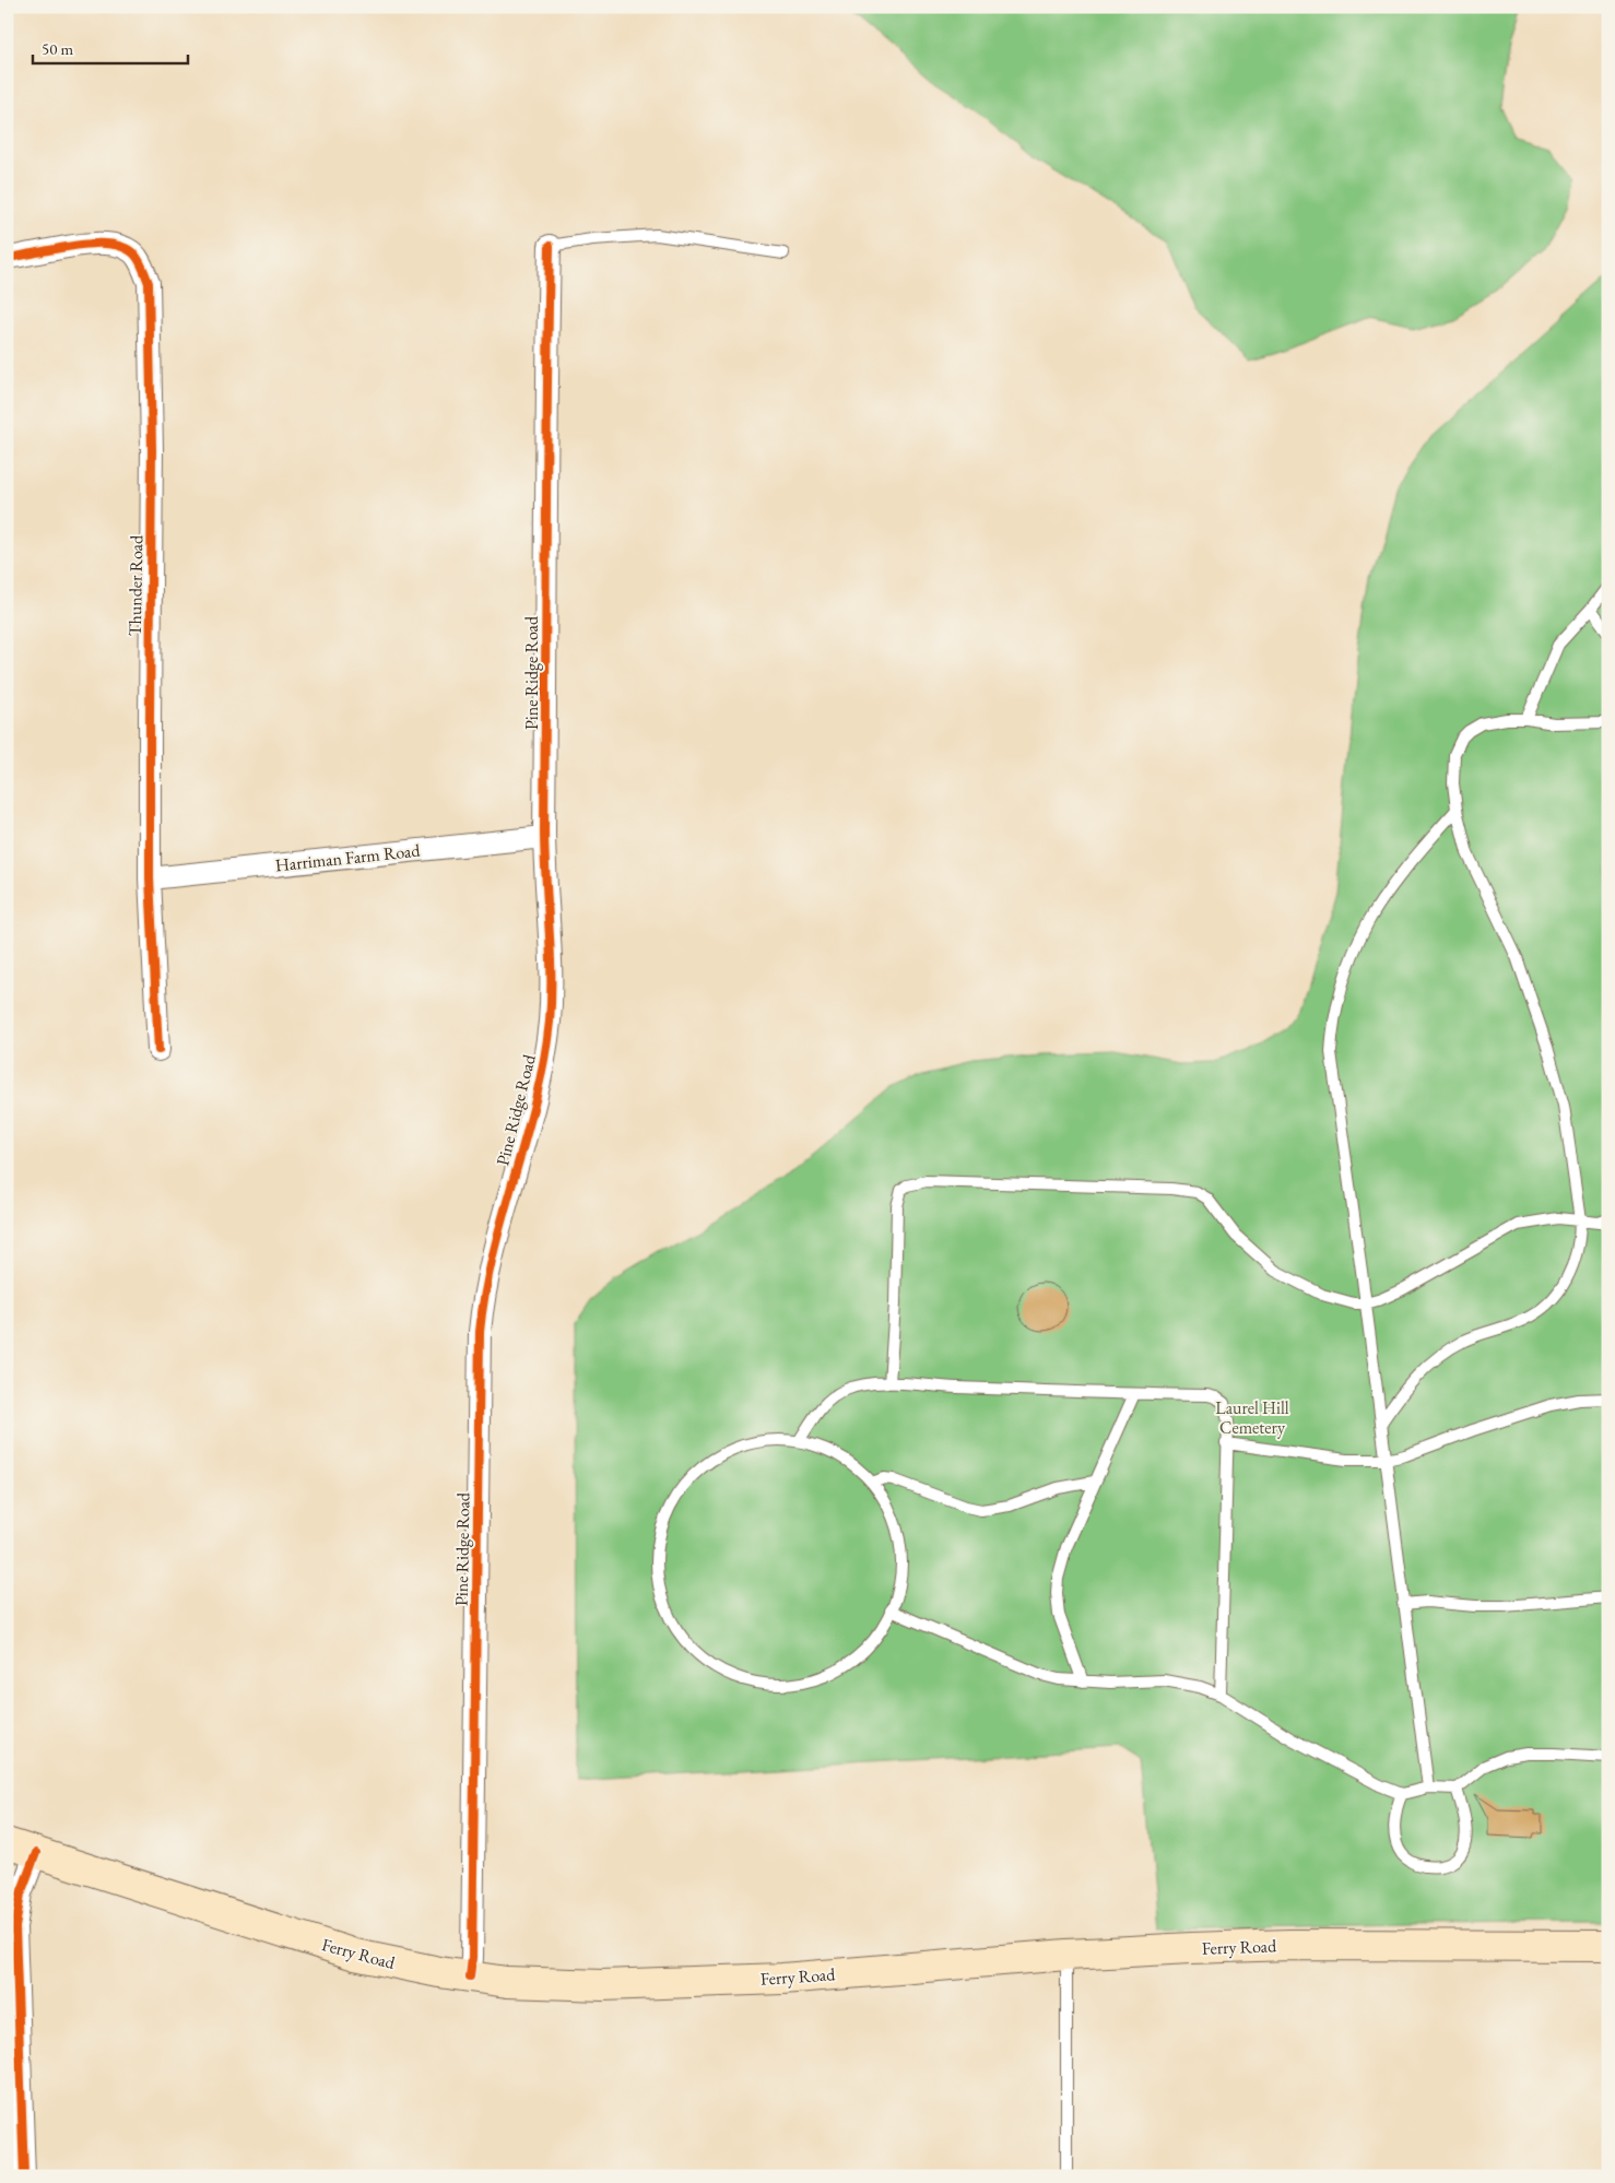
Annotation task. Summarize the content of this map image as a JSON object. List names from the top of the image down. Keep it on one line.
{"streets":{"main road":["Ferry Road"],"street":["Thunder Road","Pine Ridge Road","Harriman Farm Road"]},"crossings":[["Thunder Road","Harriman Farm Road"],["Pine Ridge Road","Harriman Farm Road"],["Pine Ridge Road","Ferry Road"]],"parks":["Laurel Hill Cemetery"],"scale_bar":"50 m"}
